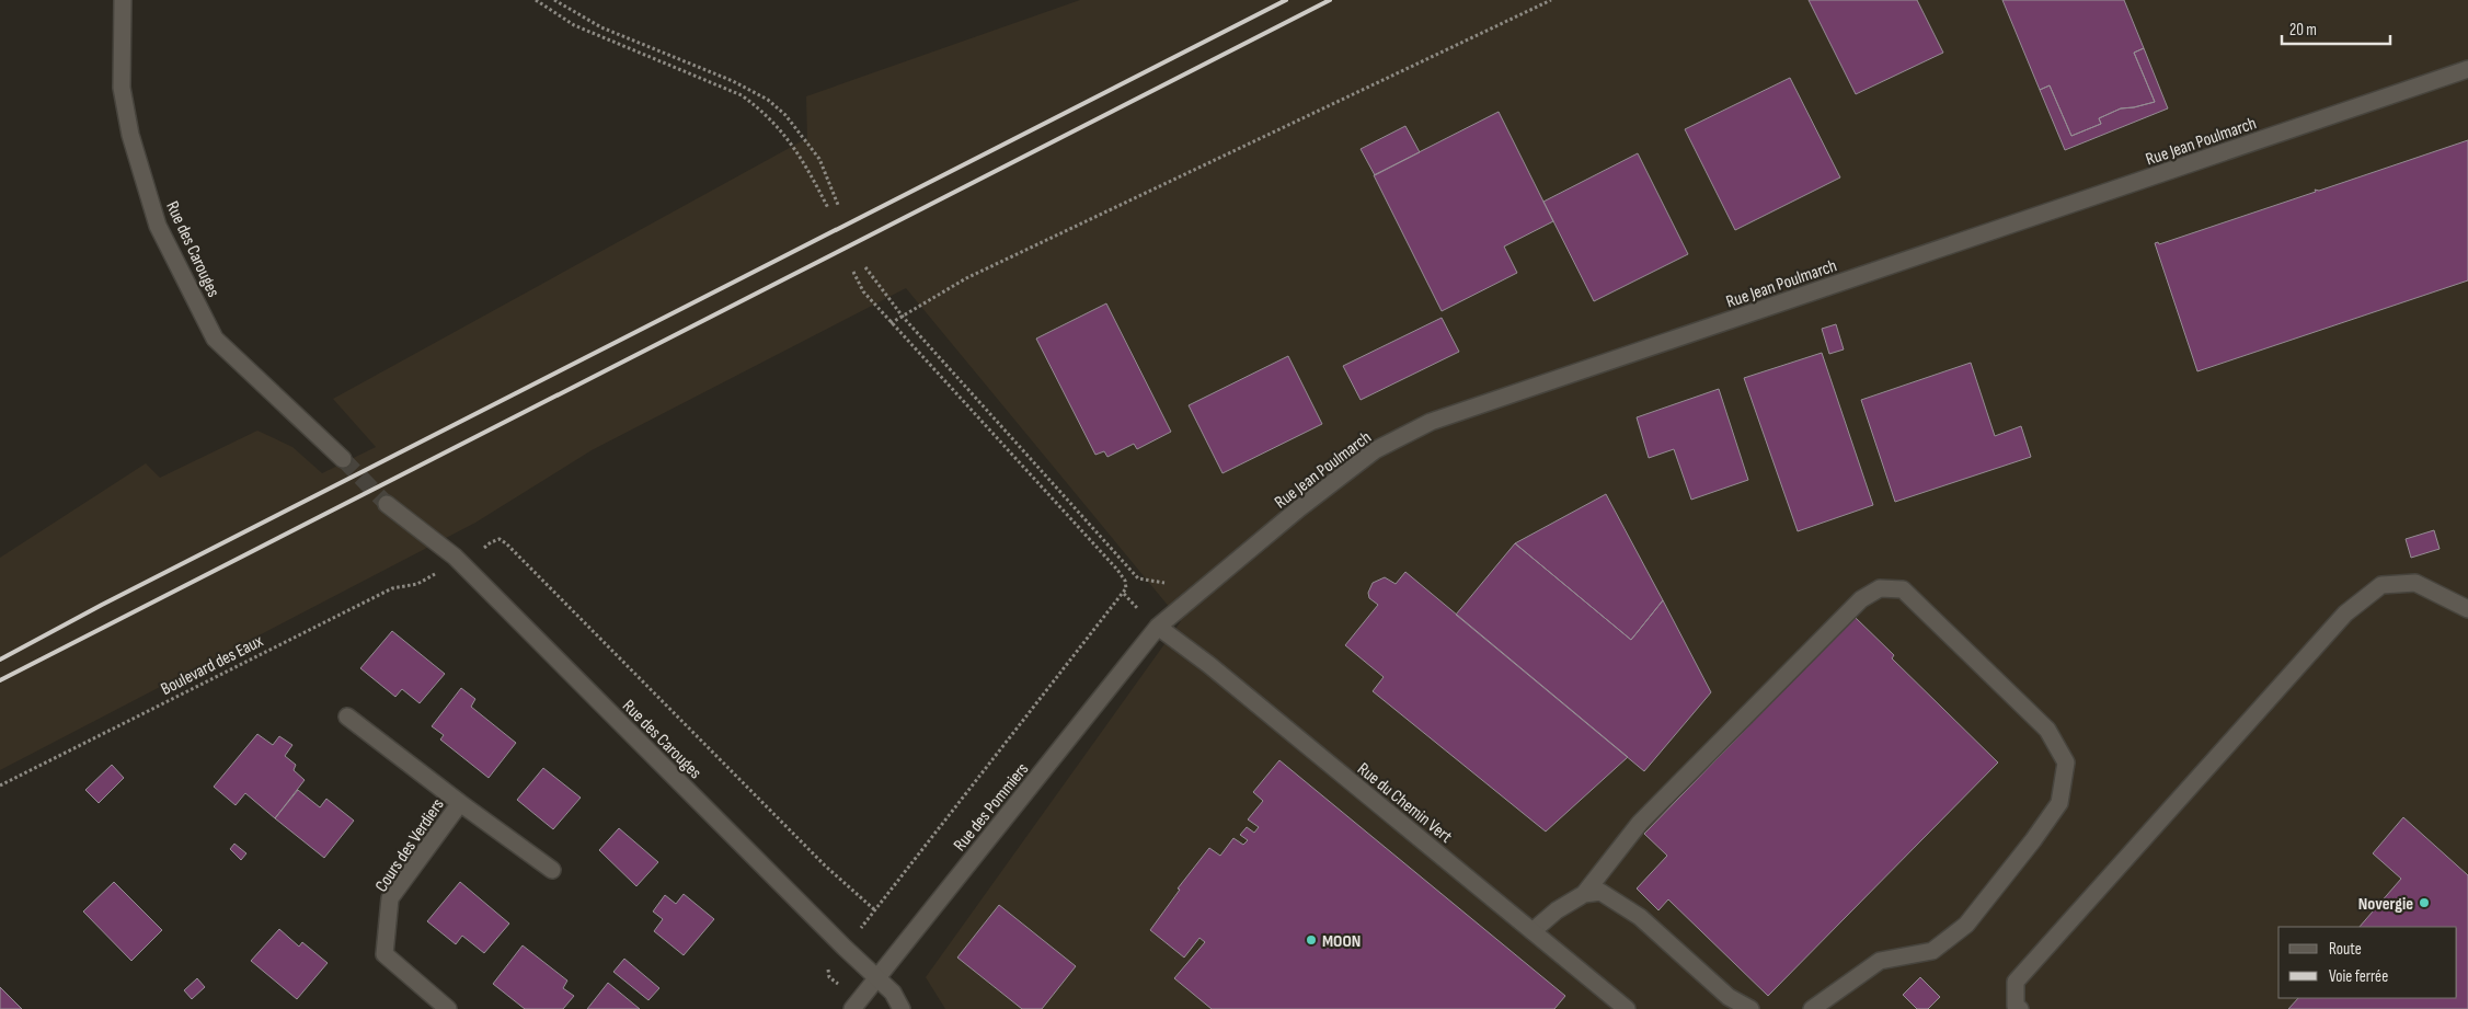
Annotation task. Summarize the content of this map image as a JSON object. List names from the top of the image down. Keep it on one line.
{"streets":{"street":["Rue Jean Poulmarch","Rue des Carouges","Rue du Chemin Vert","Rue des Pommiers","Cours des Verdiers"],"path":["Boulevard des Eaux"]},"crossings":[["Rue Jean Poulmarch","Rue du Chemin Vert"],["Rue Jean Poulmarch","Rue des Pommiers"],["Rue des Carouges","Rue des Pommiers"],["Rue du Chemin Vert","Rue des Pommiers"]],"places":["Novergie","MOON"],"legend":["Route","Voie ferrée"],"scale_bar":"20 m"}
